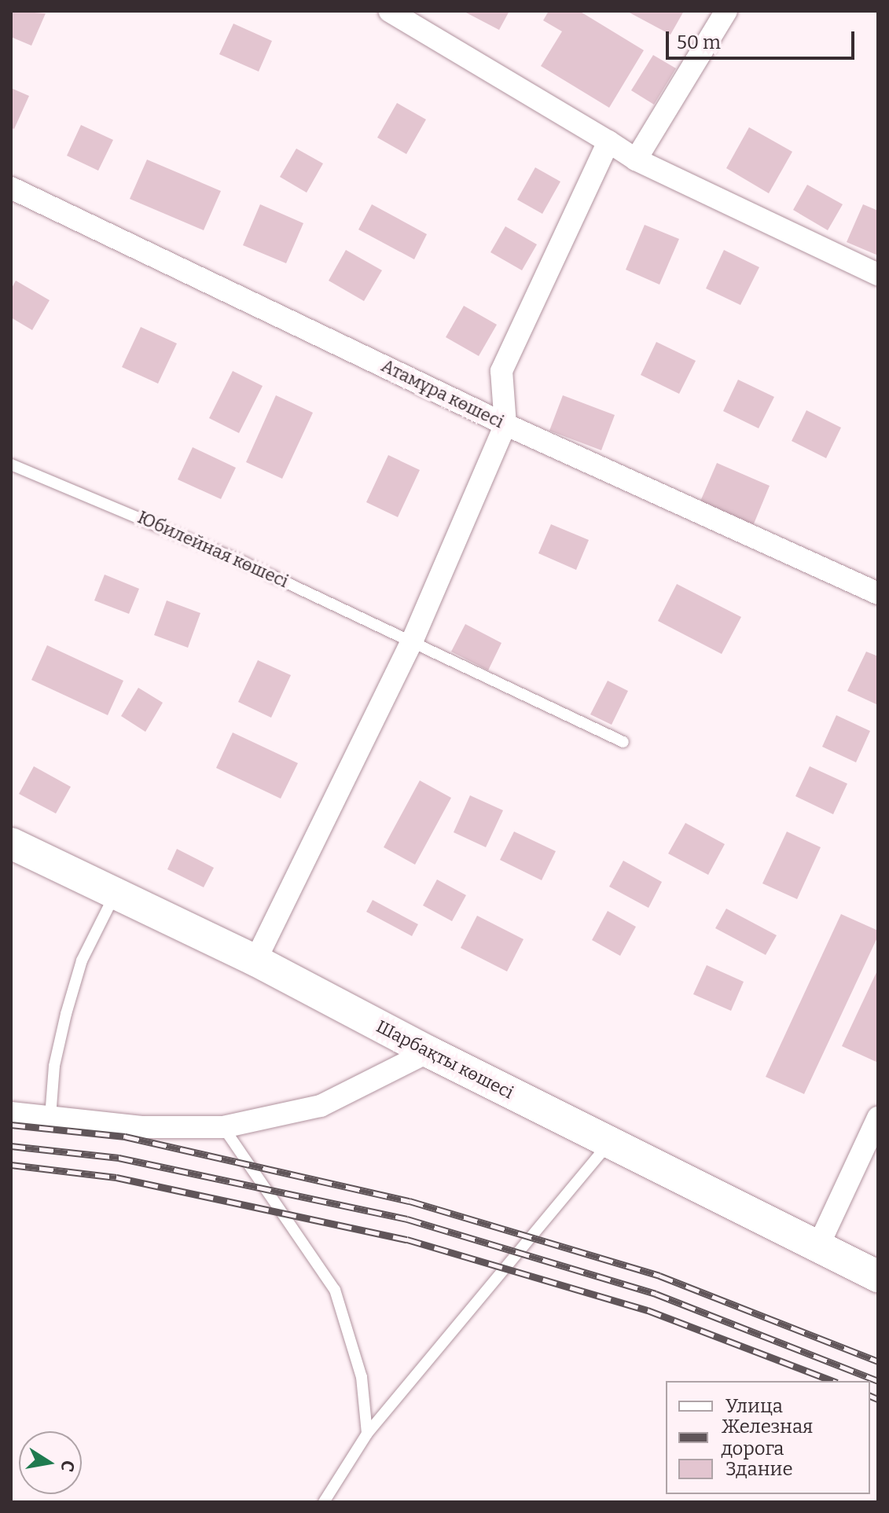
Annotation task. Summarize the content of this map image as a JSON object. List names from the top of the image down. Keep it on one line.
{"streets":{"street":["Атамұра көшесі","Шарбақты көшесі"],"lane":["Юбилейная көшесі"]},"legend":["Улица","Железная дорога","Здание"],"scale_bar":"50 m","north":"right"}
